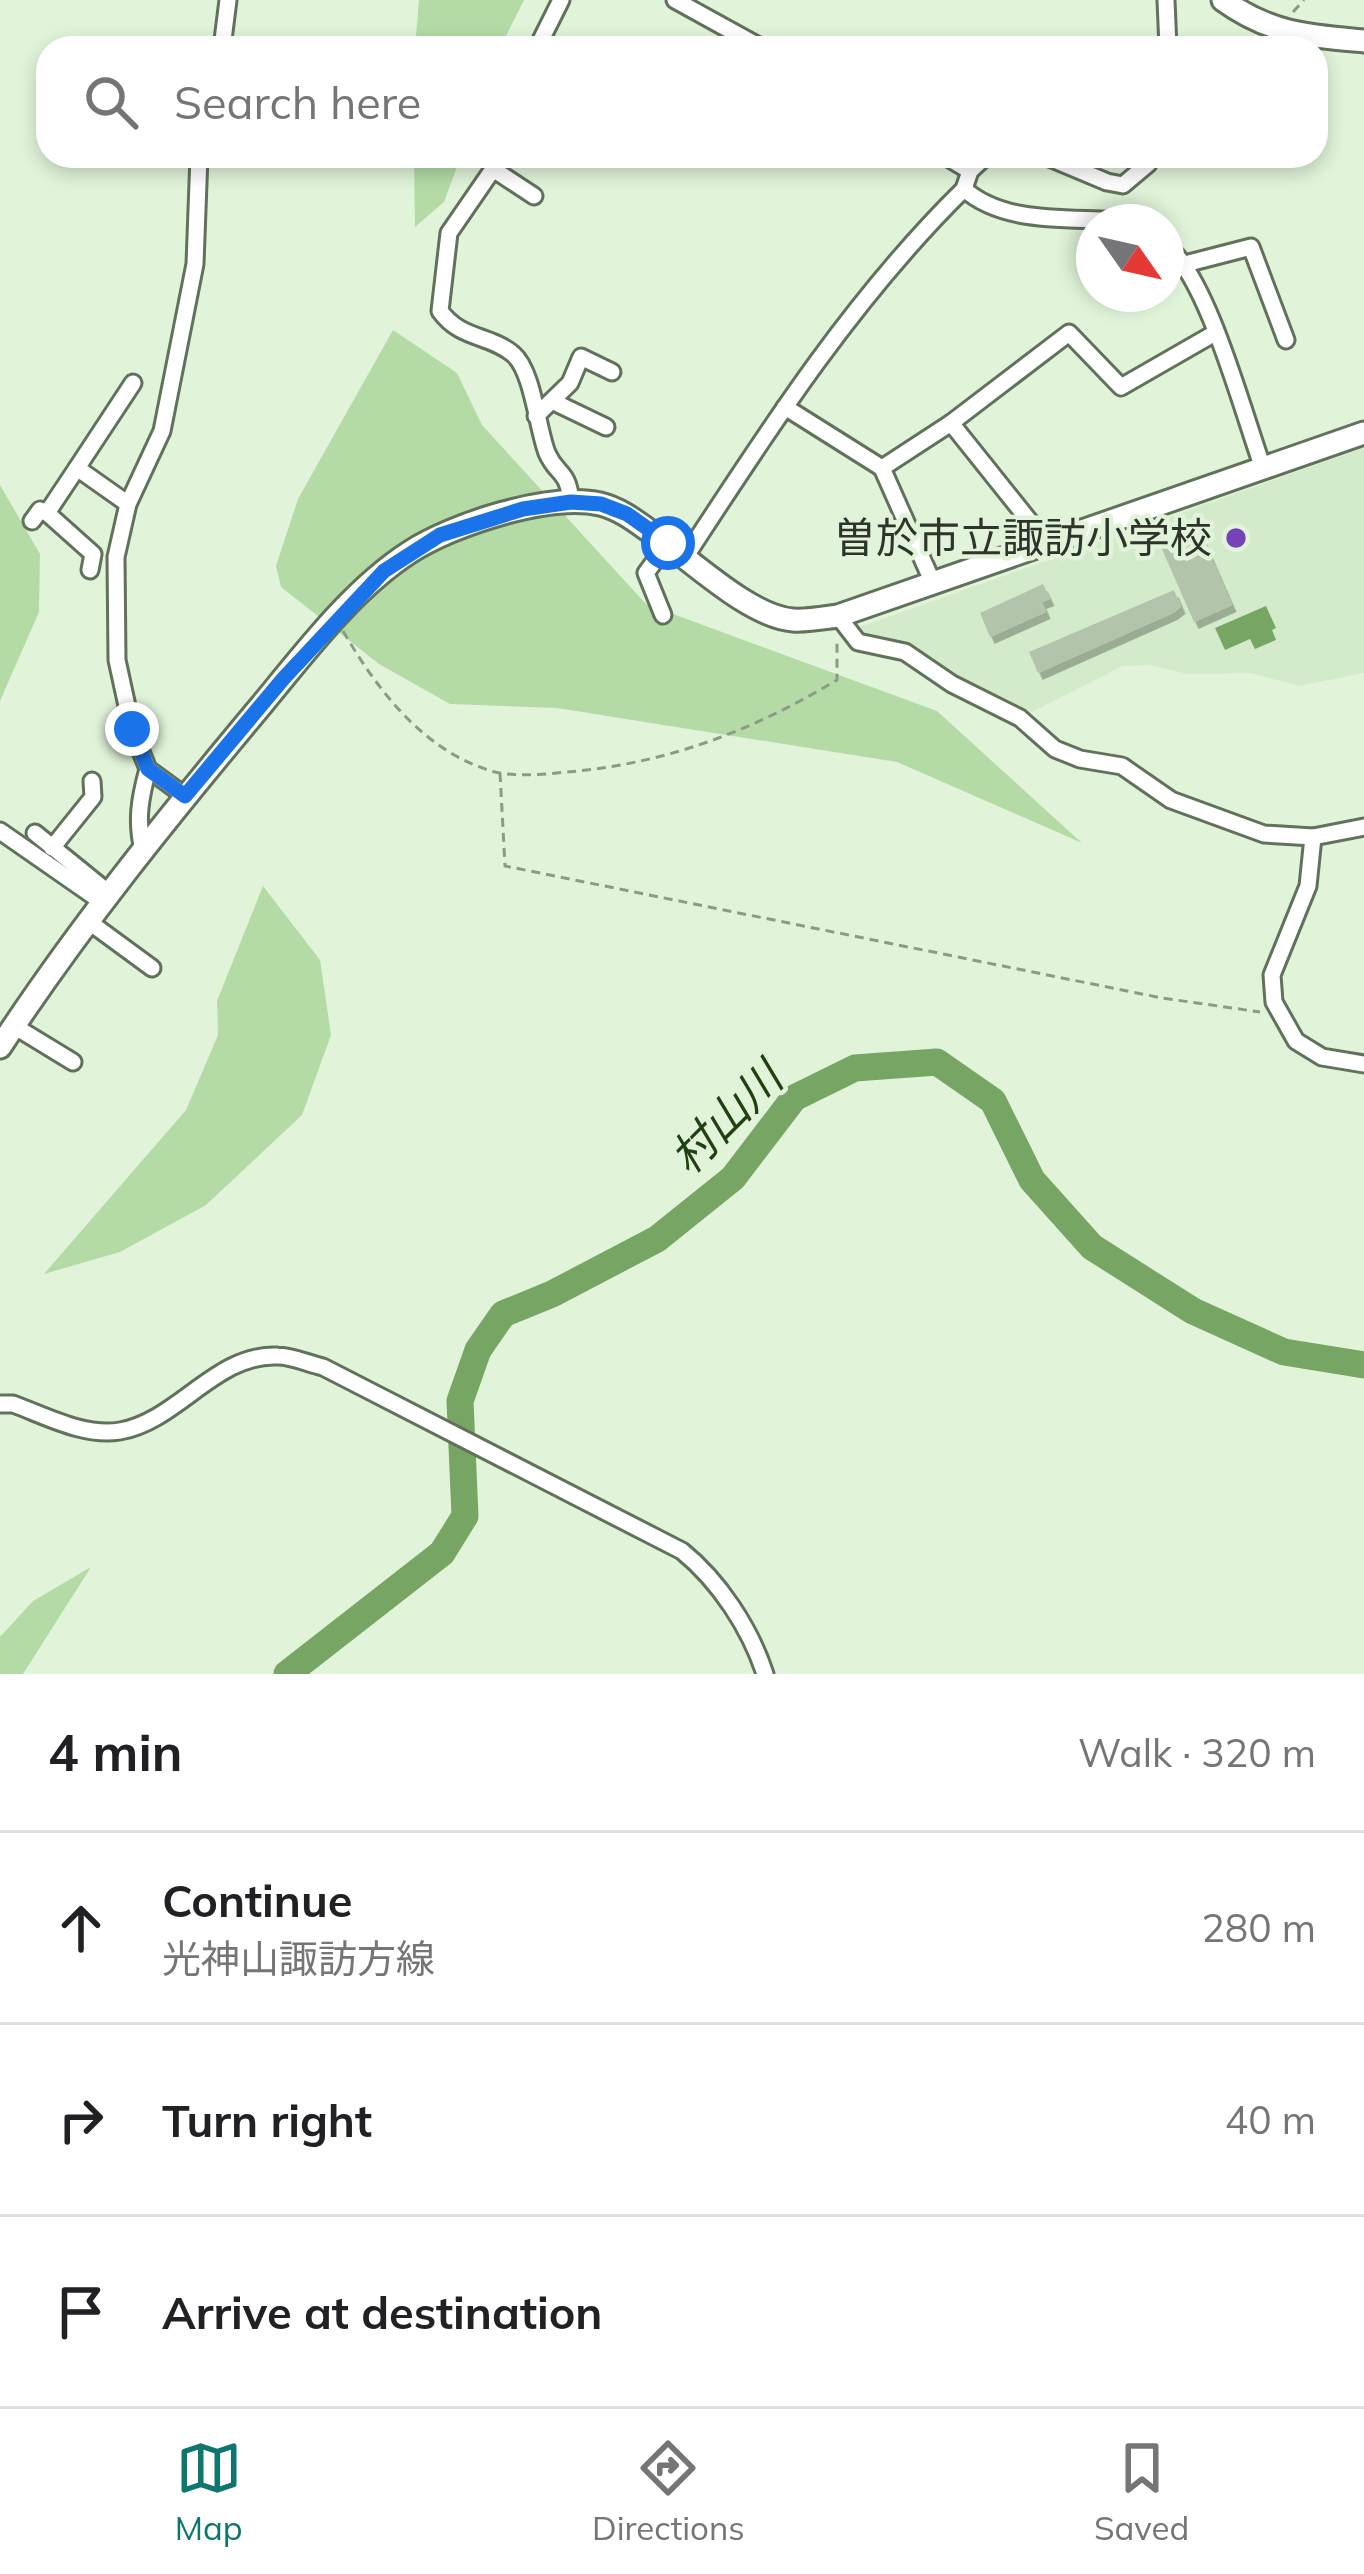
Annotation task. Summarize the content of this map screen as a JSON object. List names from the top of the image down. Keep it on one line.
{"water":["村山川"],"places":["曽於市立諏訪小学校"],"north":"bottom right","page":{"search":"Search here","heading":["4 min","Walk · 320 m"],"list":[["Continue","光神山諏訪方線","280 m"],["Turn right","40 m"],"Arrive at destination"],"nav":["Map","Directions","Saved"]}}
